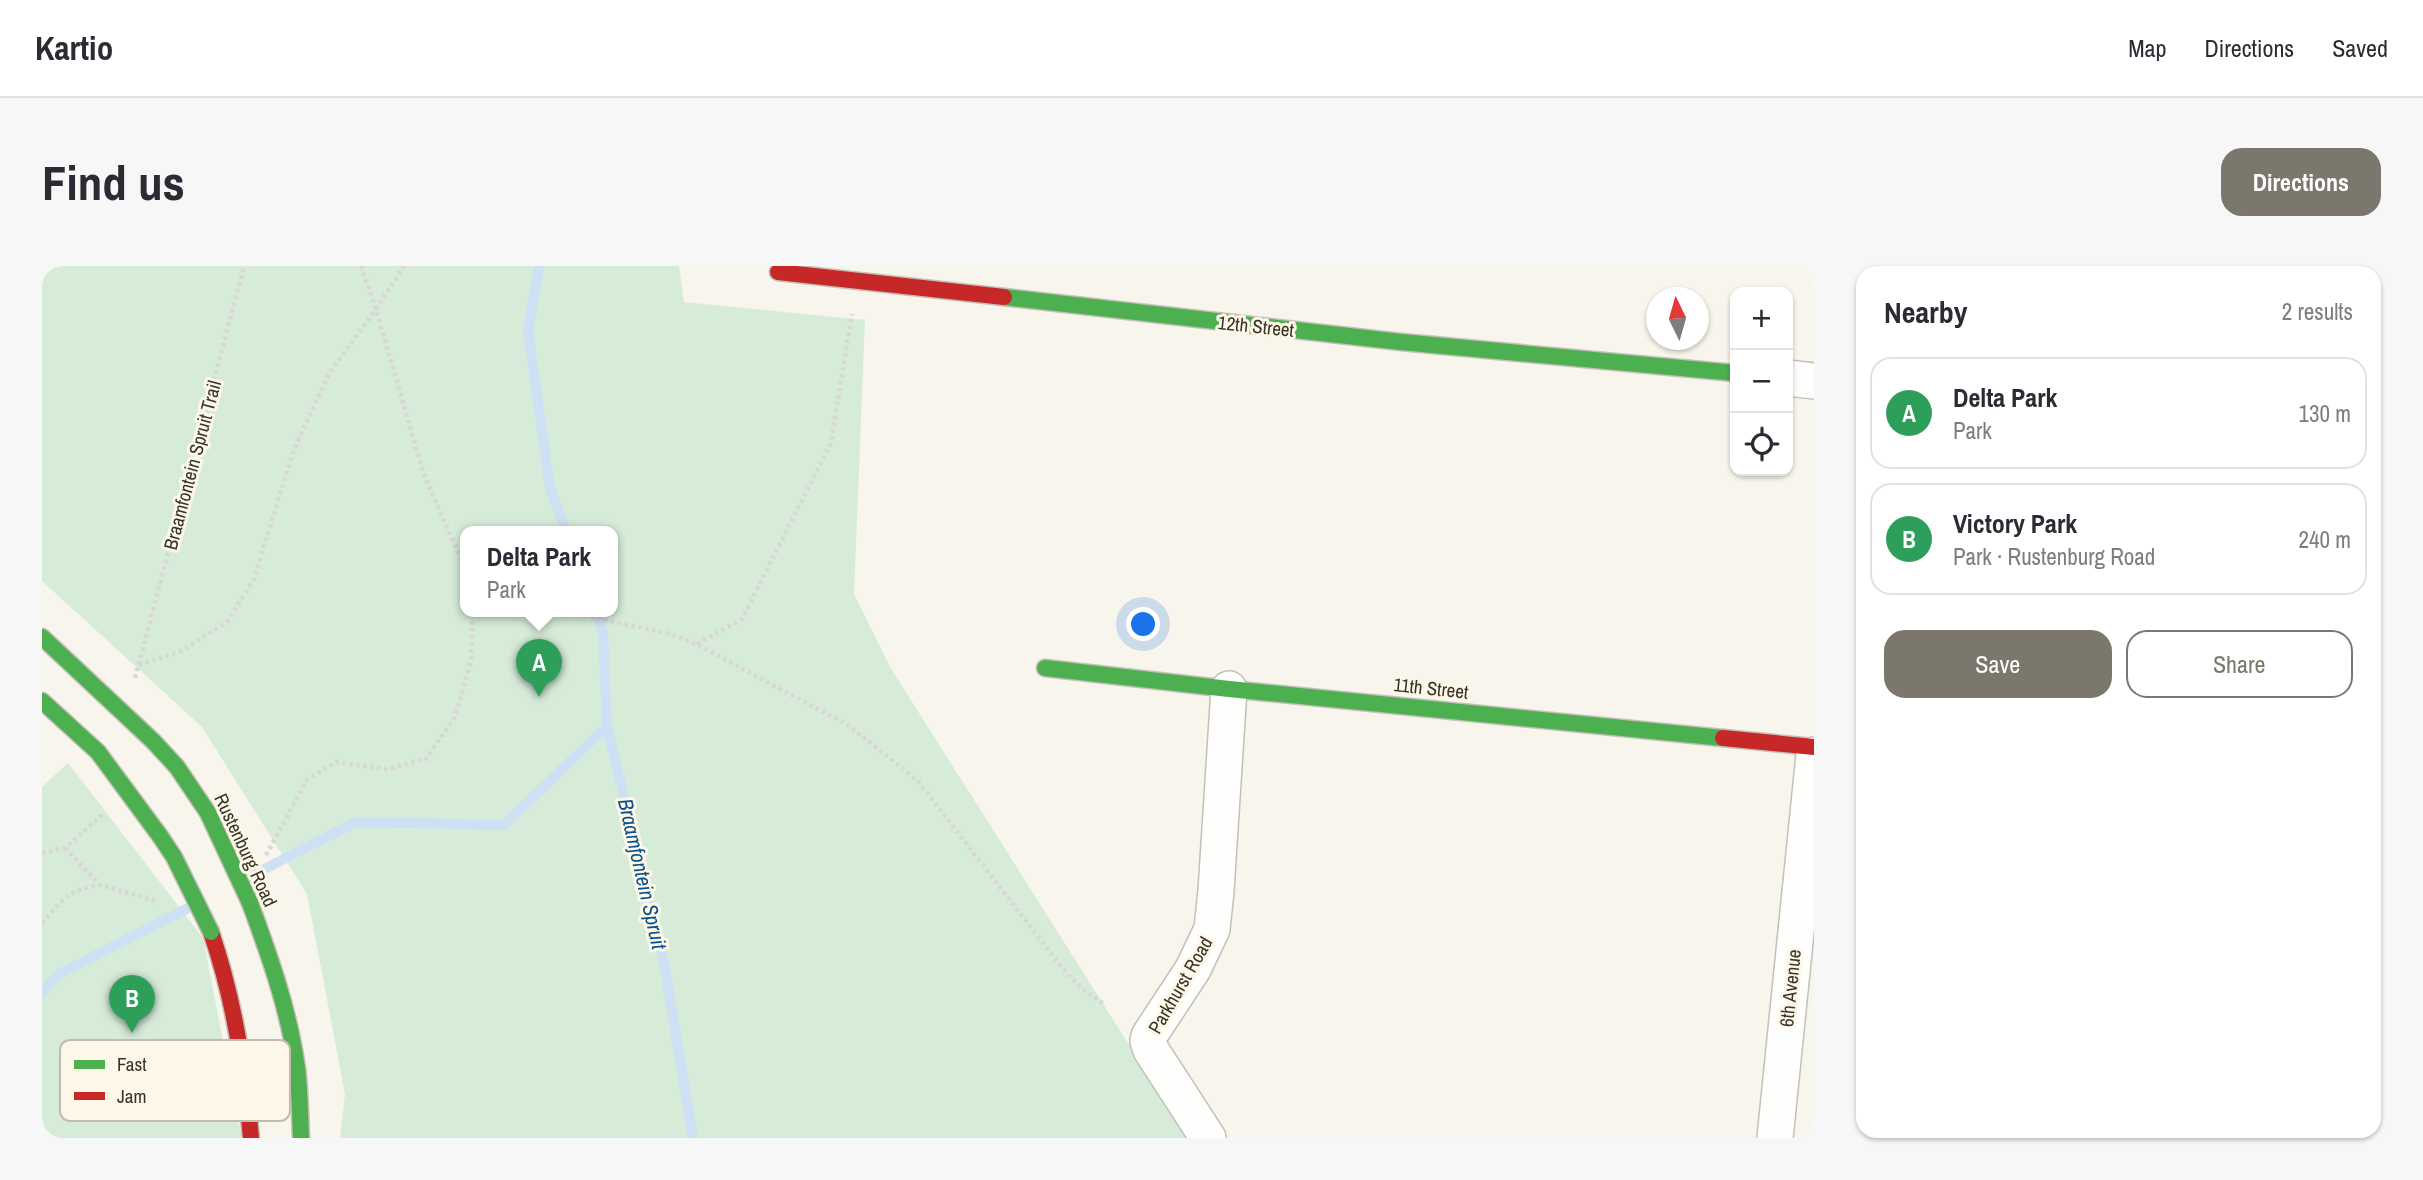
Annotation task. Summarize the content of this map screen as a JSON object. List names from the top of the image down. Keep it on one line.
{"streets":{"street":["12th Street","11th Street","Rustenburg Road","Parkhurst Road","6th Avenue"],"path":["Braamfontein Spruit Trail"]},"crossings":[["Braamfontein Spruit Trail","Rustenburg Road"],["11th Street","Parkhurst Road"]],"water":["Braamfontein Spruit"],"legend":["Fast","Jam"],"north":"top","page":{"header":"Kartio","nav":["Map","Directions","Saved"],"buttons":["Directions",["Save","Share"]],"title":"Find us","heading":["Nearby","2 results"],"map_buttons":["+","−"],"list":[{"mark":"A","name":"Delta Park","note":"Park","value":"130 m"},{"mark":"B","name":"Victory Park","note":"Park · Rustenburg Road","value":"240 m"}],"popup":["Delta Park","Park"],"pins":["A","B"]}}
